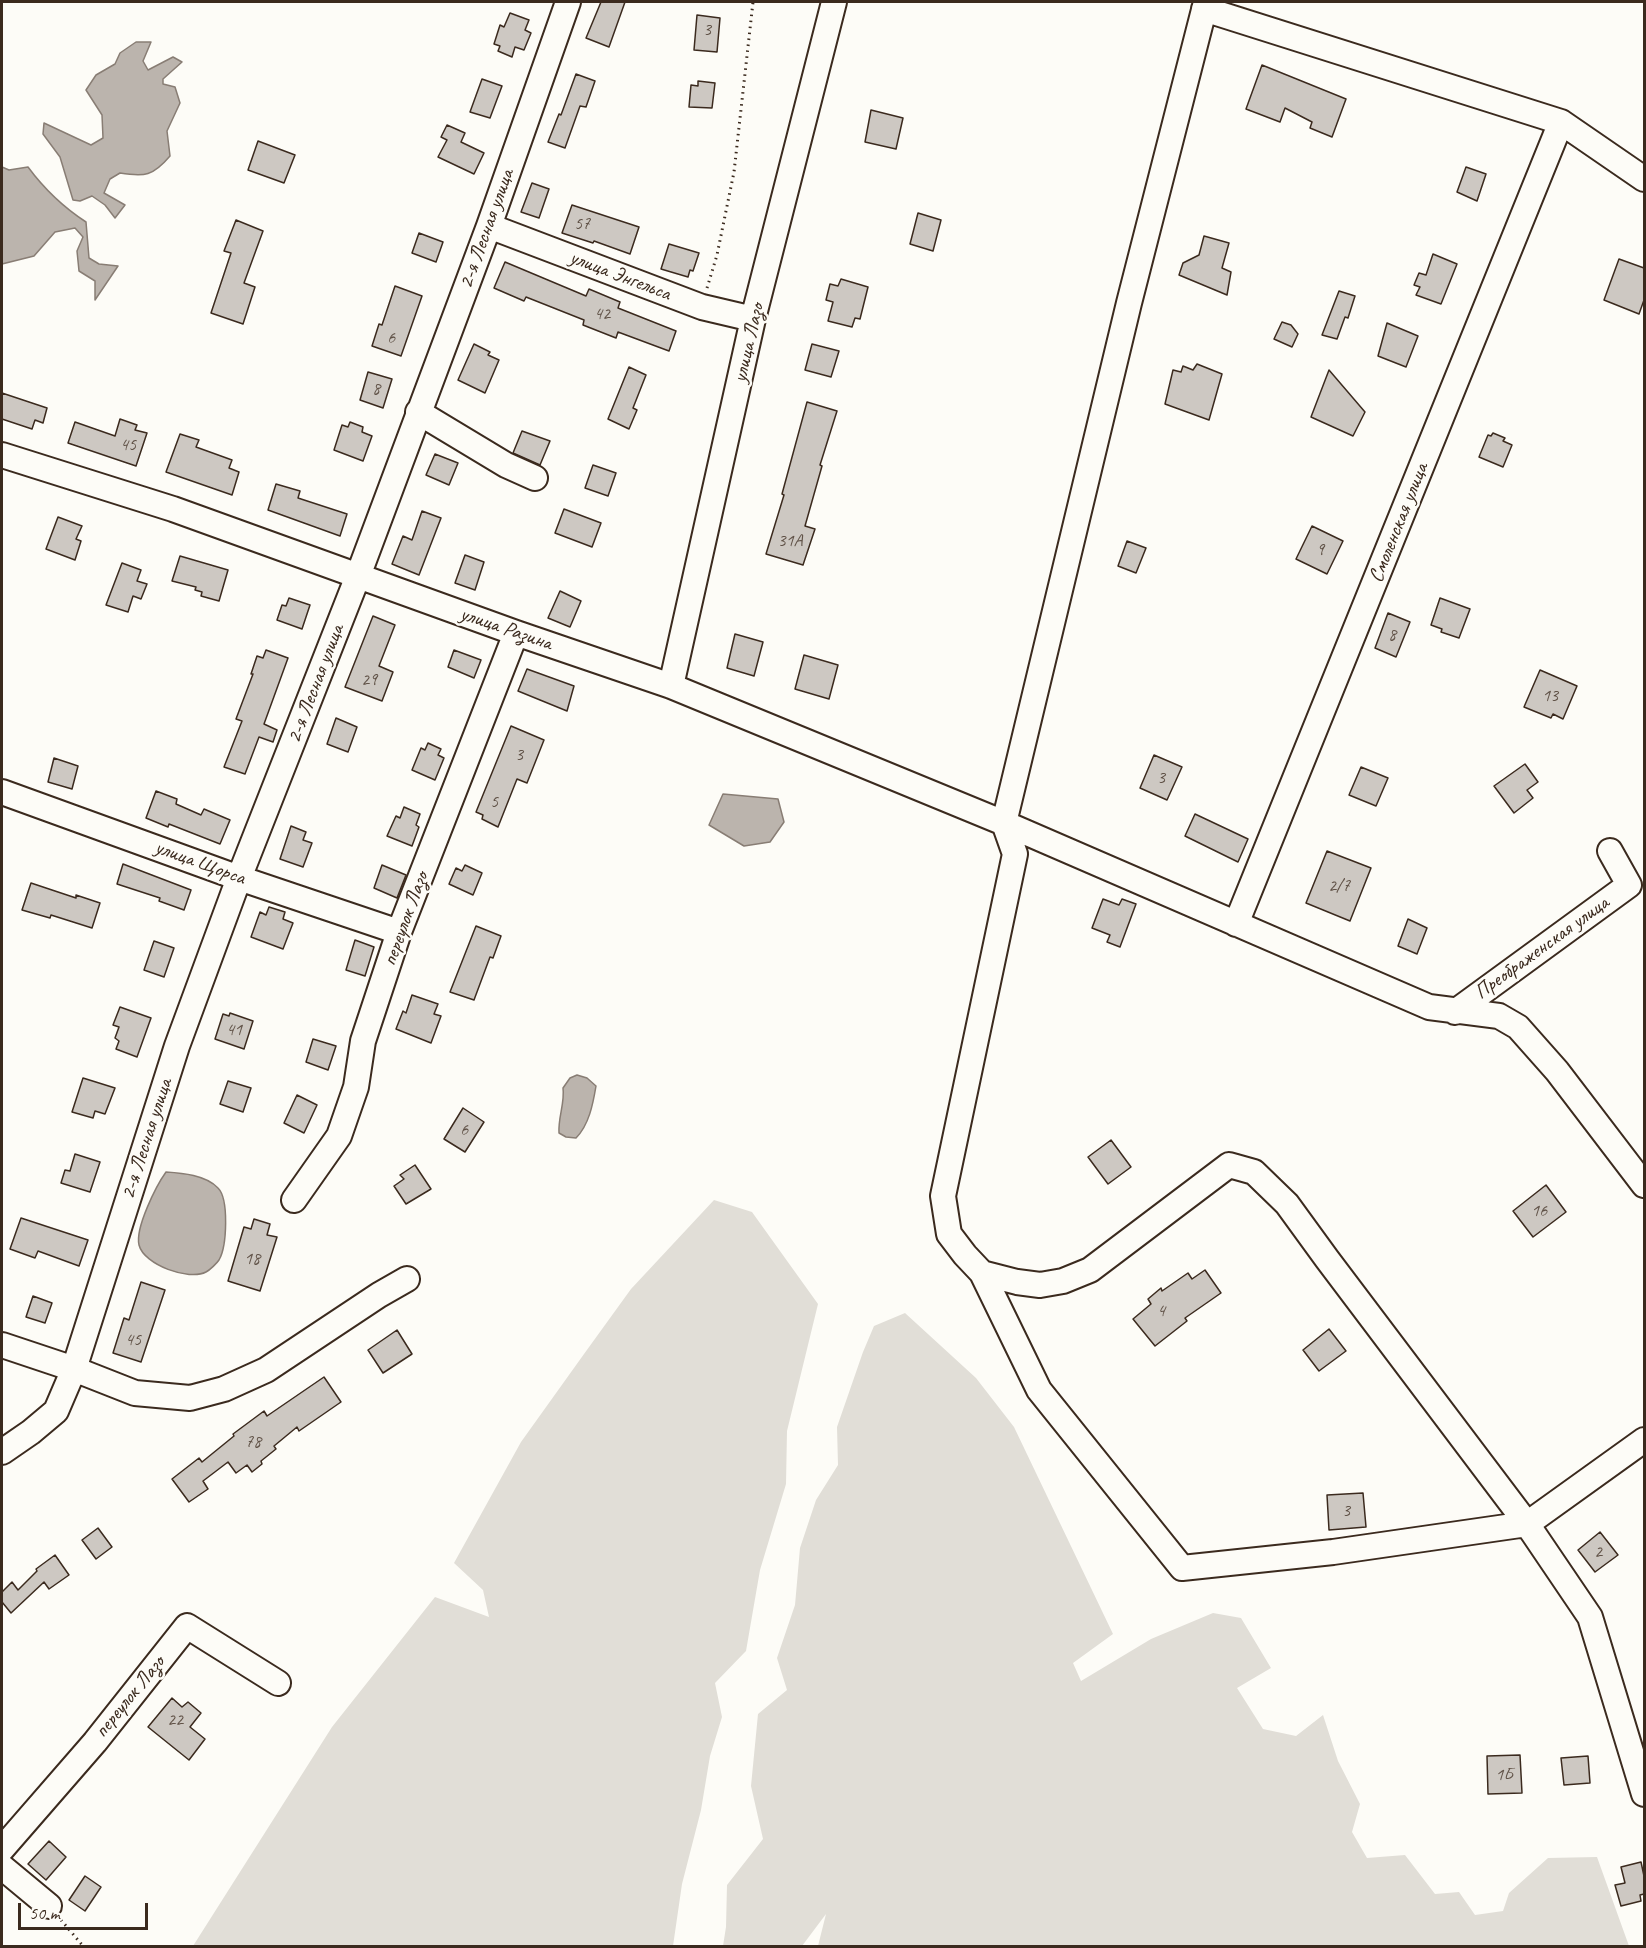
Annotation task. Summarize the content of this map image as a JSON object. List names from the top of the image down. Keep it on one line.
{"streets":{"street":["2-я Лесная улица","улица Энгельса","улица Лазо","Смоленская улица","улица Разина","улица Щорса","переулок Лазо","Преображенская улица"]},"crossings":[["2-я Лесная улица","улица Энгельса"],["2-я Лесная улица","улица Разина"],["2-я Лесная улица","улица Щорса"],["улица Энгельса","улица Лазо"],["улица Лазо","улица Разина"],["Смоленская улица","улица Разина"],["улица Разина","переулок Лазо"],["улица Разина","Преображенская улица"],["улица Щорса","переулок Лазо"]],"house_numbers":["3","57","42","6","8","45","31А","9","8","29","13","3","3","5","2/7","41","6","16","18","4","45","78","3","2","22","1Б"],"scale_bar":"50 m"}
